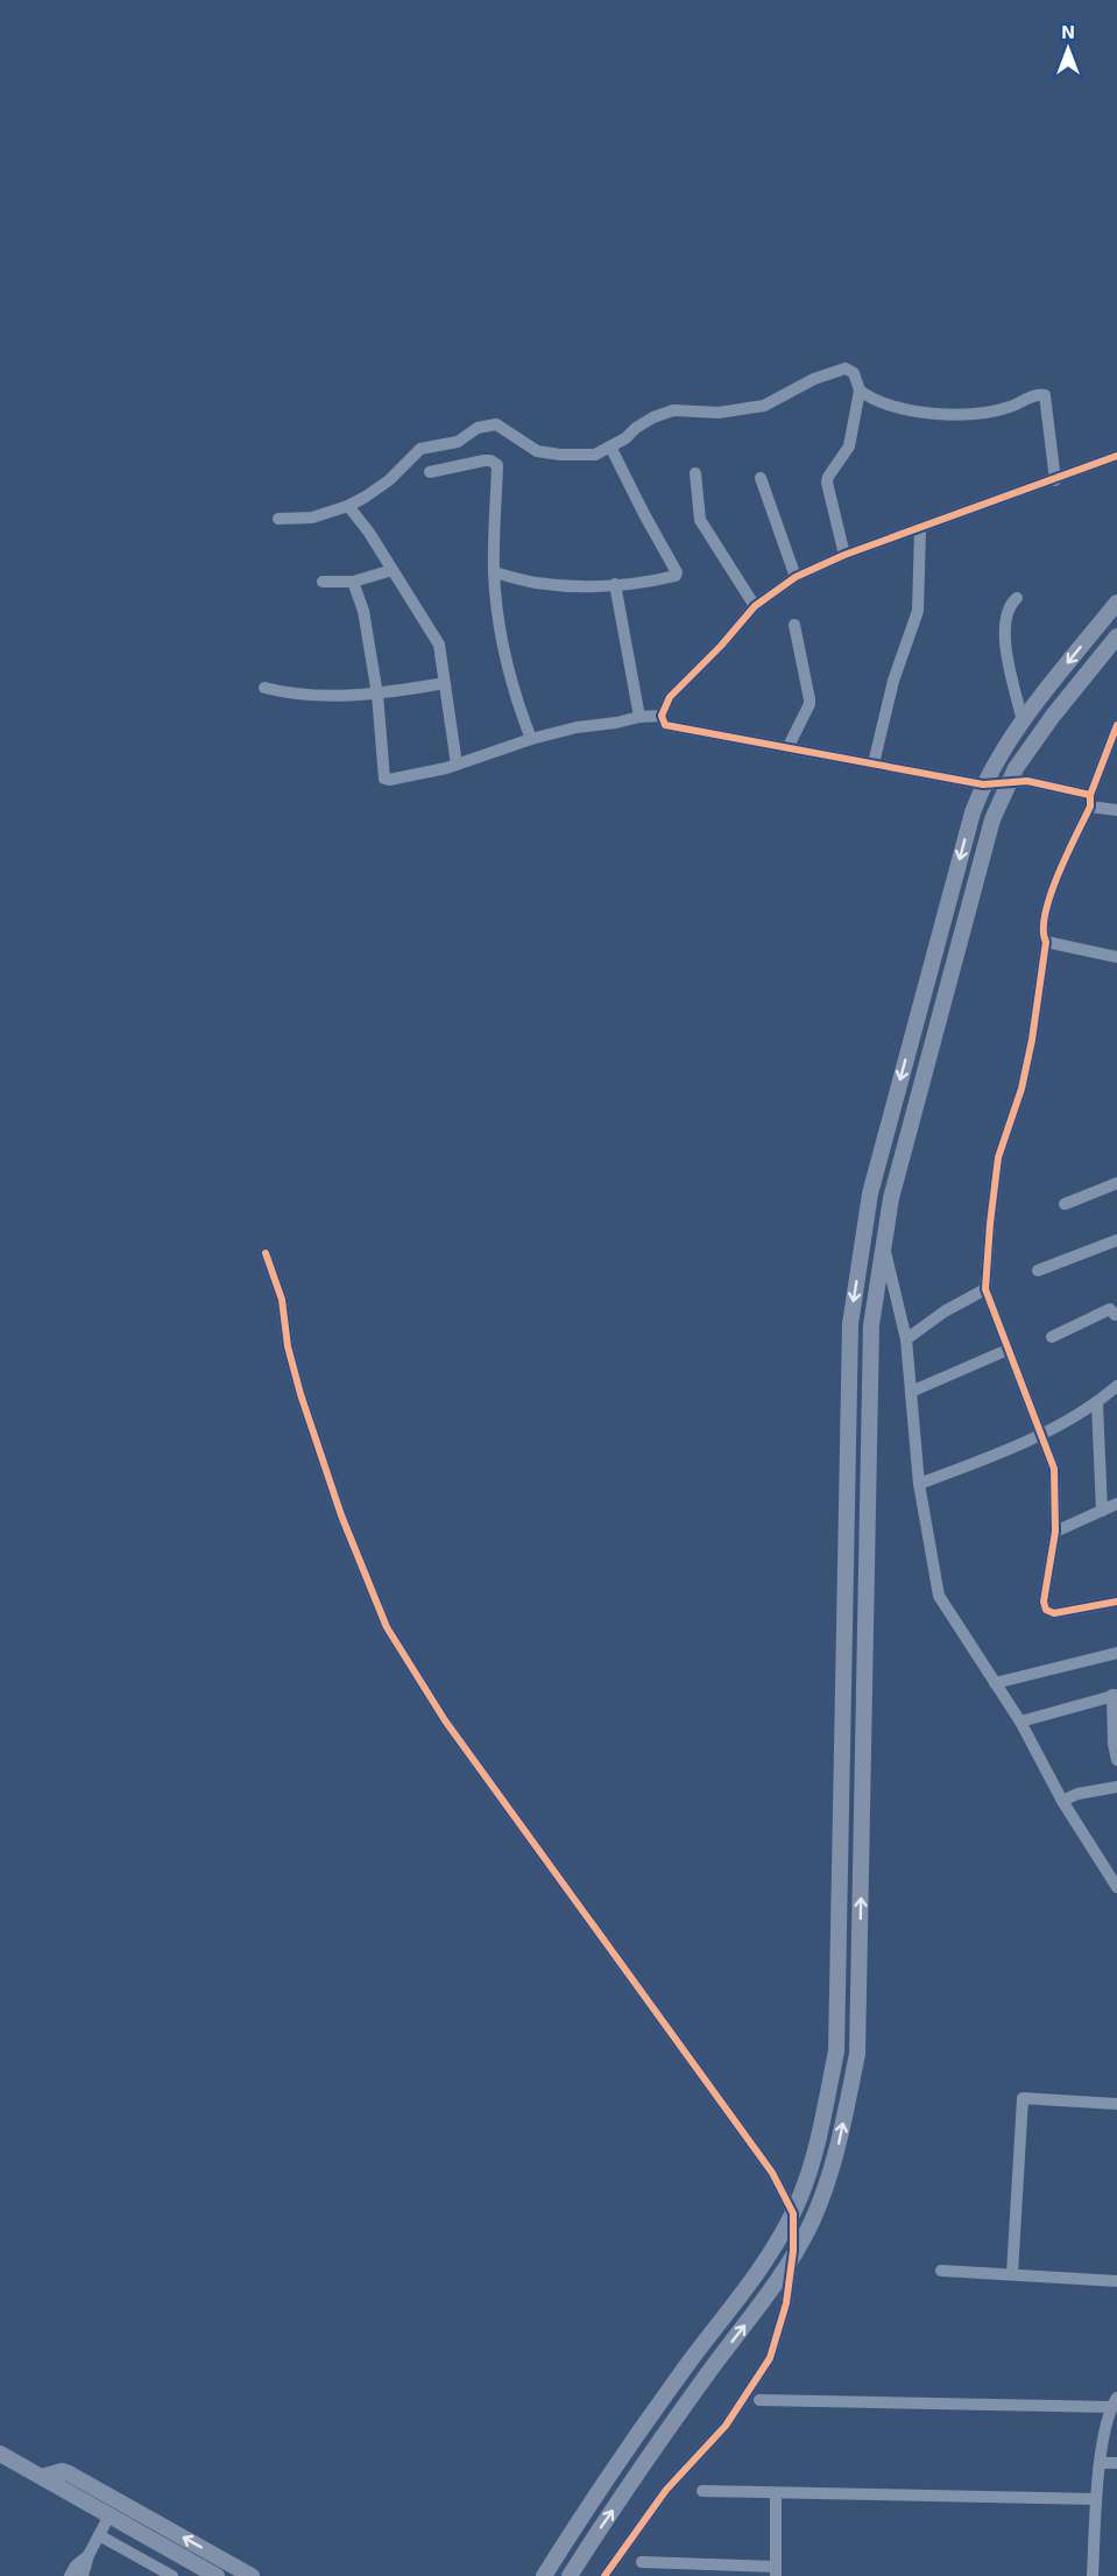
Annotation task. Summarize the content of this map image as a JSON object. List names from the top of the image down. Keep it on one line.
{"north":"top"}
